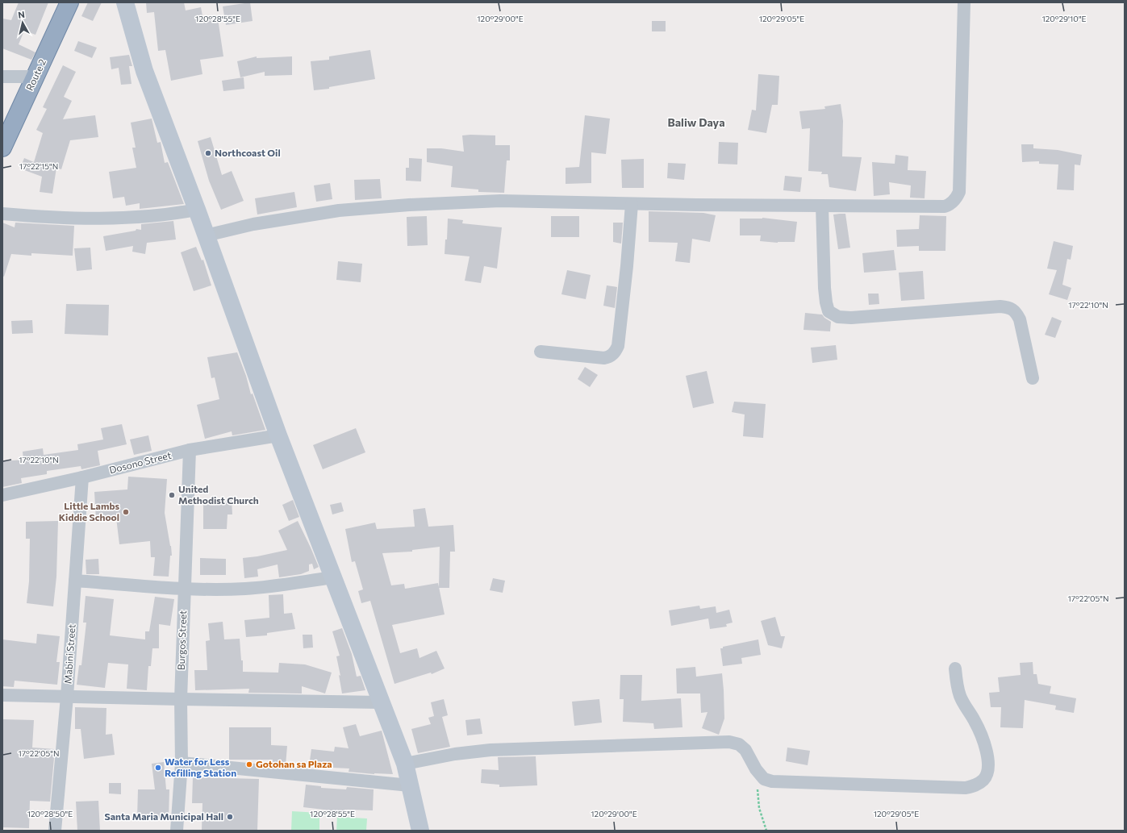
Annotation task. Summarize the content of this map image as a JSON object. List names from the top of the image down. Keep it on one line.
{"streets":{"highway":["Route 2"],"street":["Dosono Street","Burgos Street","Mabini Street"]},"crossings":[["Dosono Street","Burgos Street"],["Dosono Street","Mabini Street"]],"districts":["Baliw Daya"],"places":["Northcoast Oil","United Methodist Church","Little Lambs Kiddie School","Gotohan sa Plaza","Water for Less Refilling Station","Santa Maria Municipal Hall"],"north":"top","coordinates":["120°28'55\"E","120°29'00\"E","120°29'05\"E","120°29'10\"E","17°22'15\"N","17°22'10\"N","17°22'05\"N","120°28'50\"E"]}
